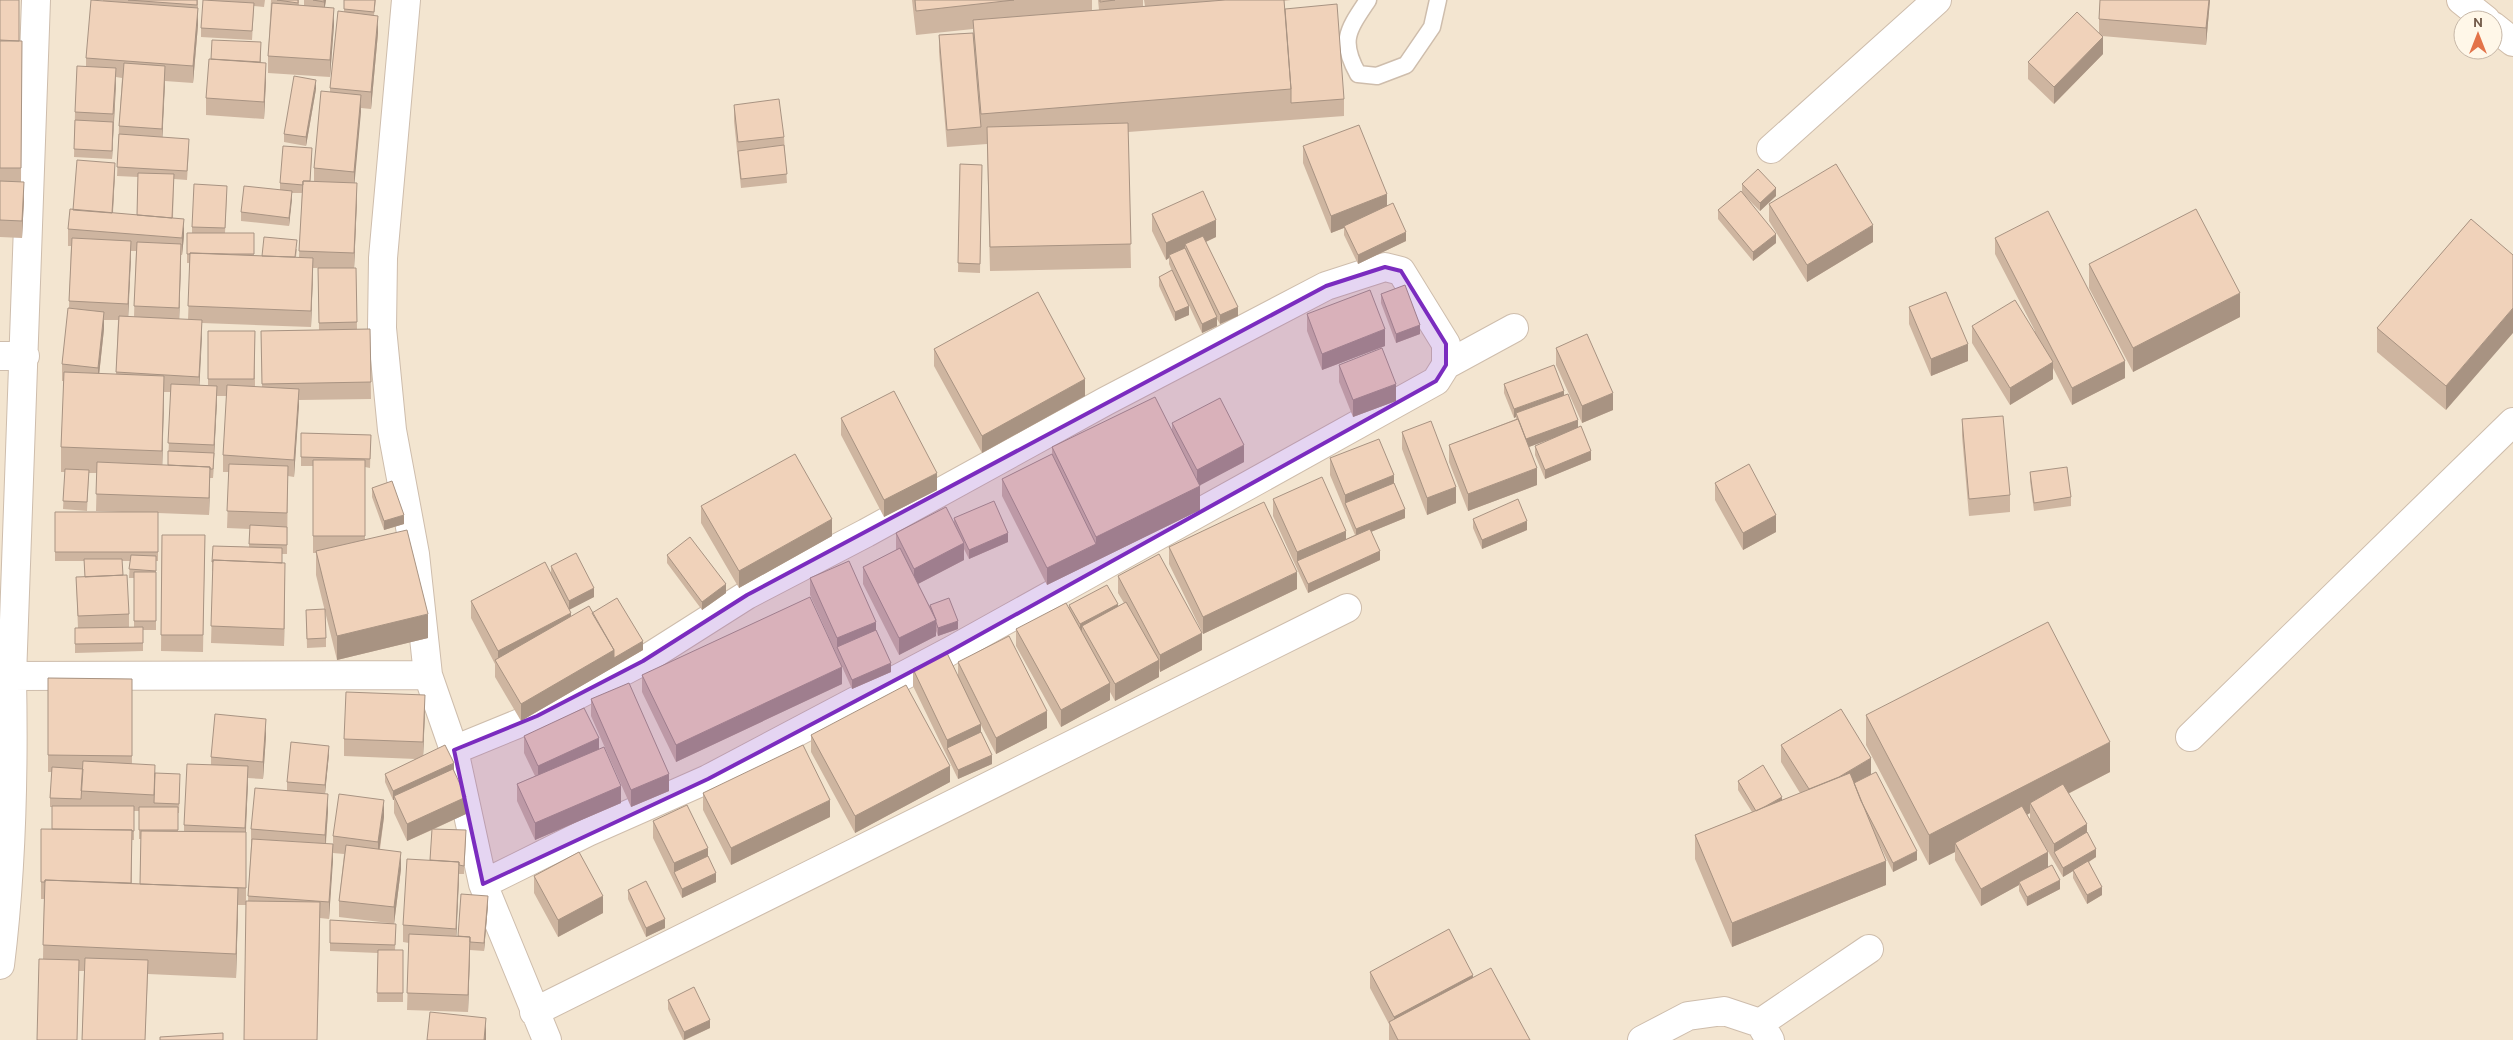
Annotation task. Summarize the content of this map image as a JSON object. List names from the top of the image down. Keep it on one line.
{"north":"top"}
